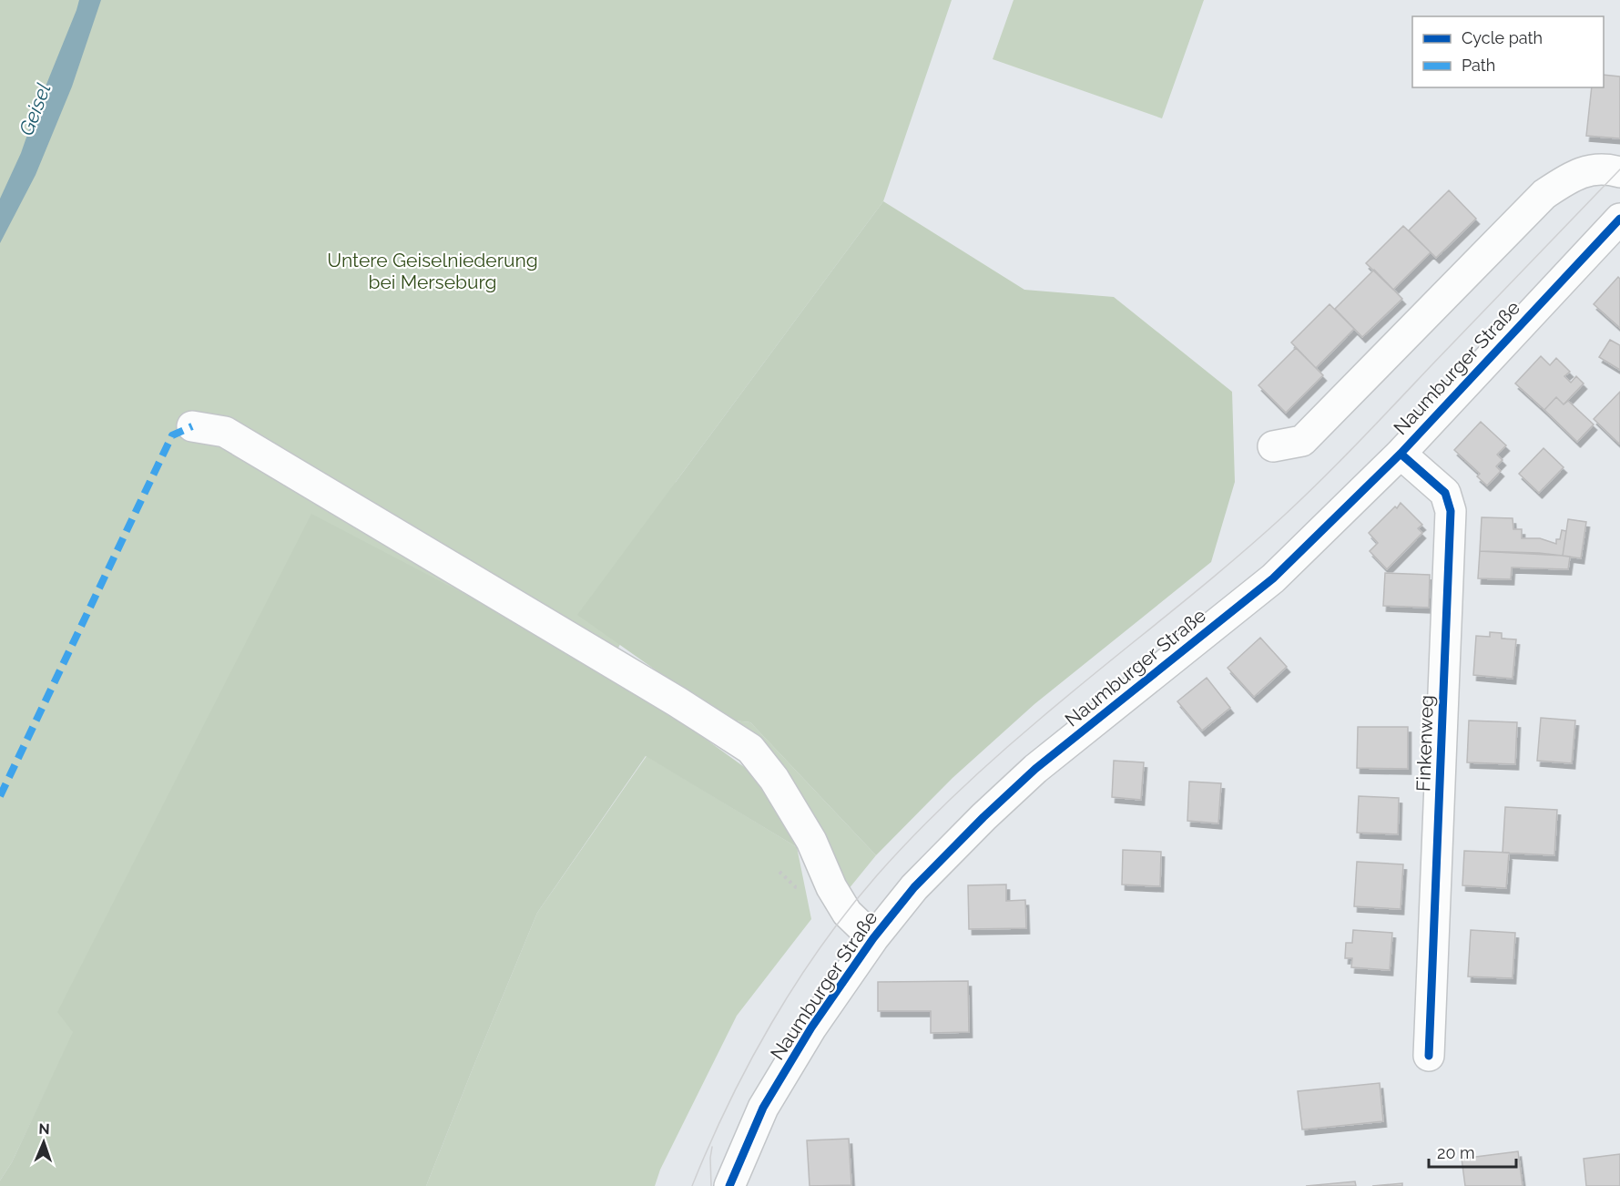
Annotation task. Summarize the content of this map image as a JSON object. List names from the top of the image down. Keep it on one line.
{"streets":{"street":["Naumburger Straße","Finkenweg"]},"crossings":[["Naumburger Straße","Finkenweg"]],"water":["Geisel"],"parks":["Untere Geiselniederung bei Merseburg"],"legend":["Cycle path","Path"],"scale_bar":"20 m","north":"top"}
